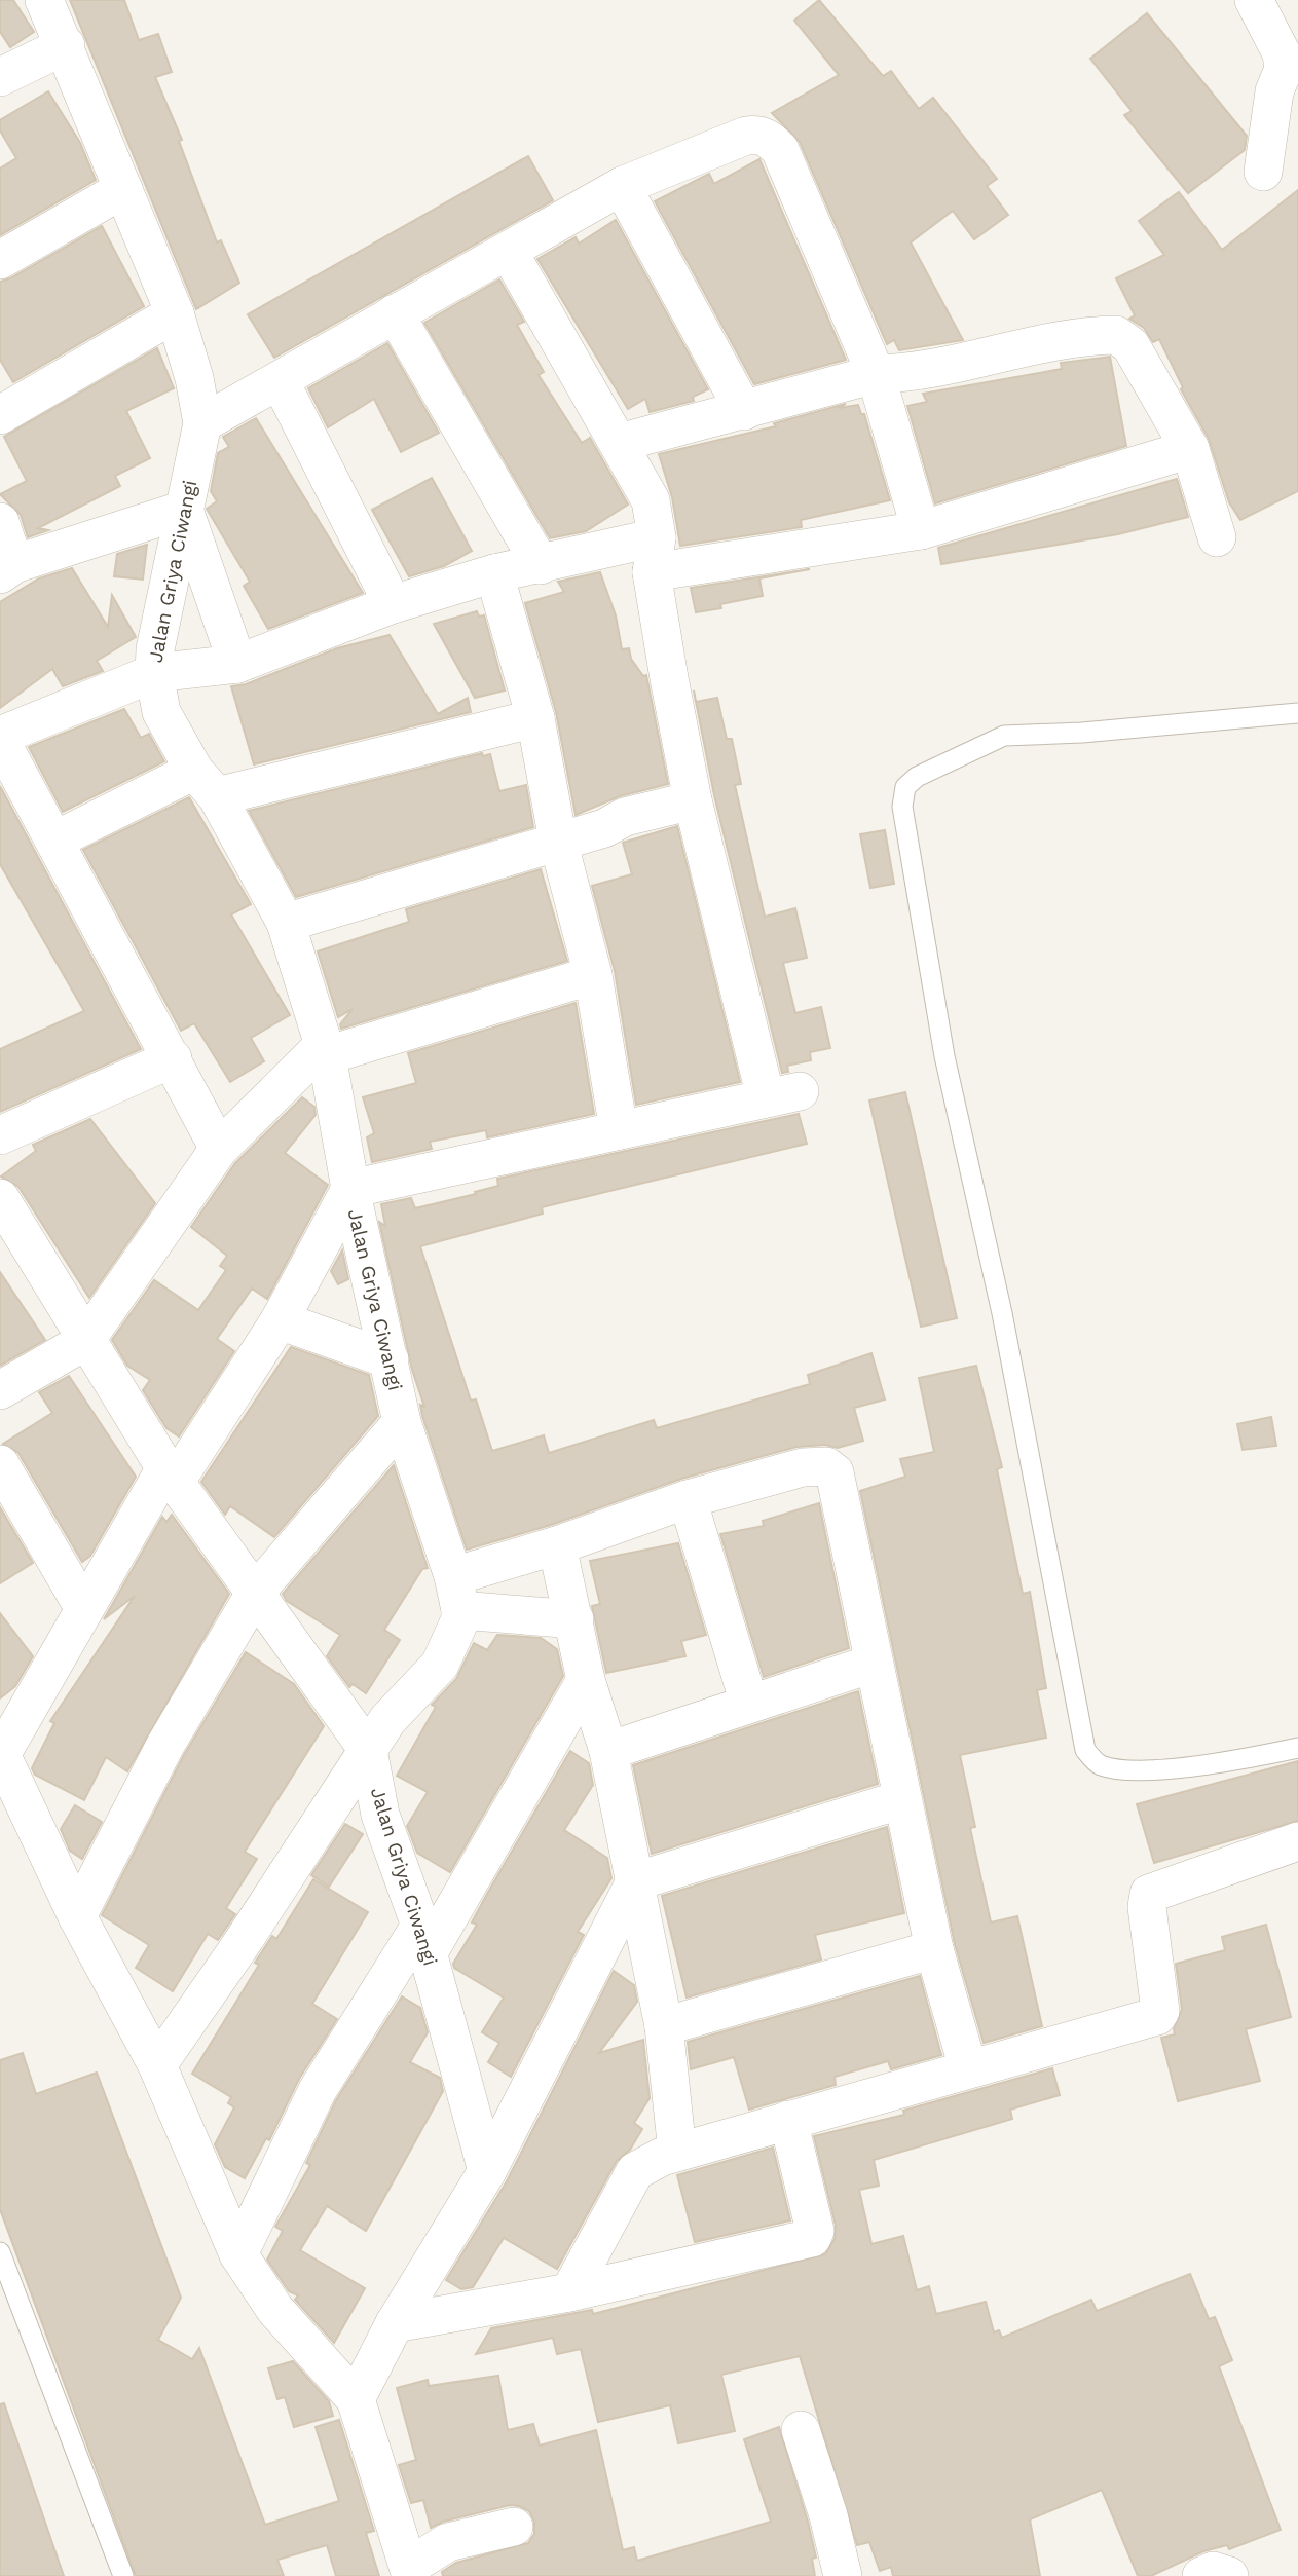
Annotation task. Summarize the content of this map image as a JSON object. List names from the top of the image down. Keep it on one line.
{"streets":{"street":["Jalan Griya Ciwangi"]}}
